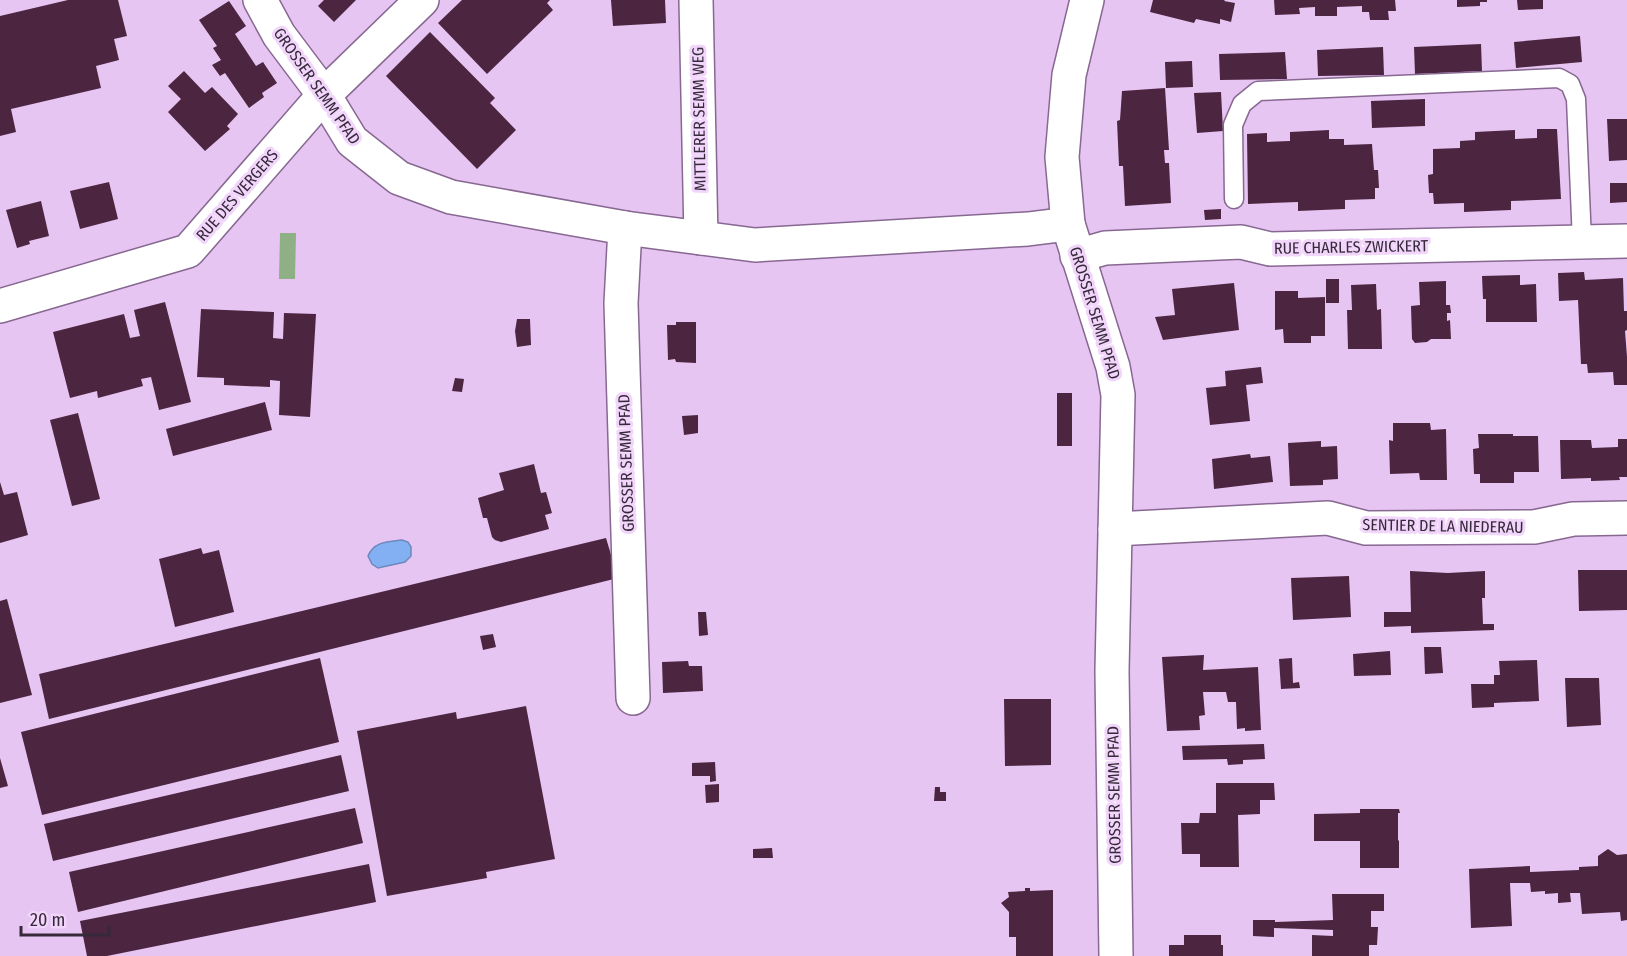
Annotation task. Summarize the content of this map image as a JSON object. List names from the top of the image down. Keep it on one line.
{"streets":{"street":["GROSSER SEMM PFAD","MITTLERER SEMM WEG","RUE DES VERGERS","RUE CHARLES ZWICKERT","SENTIER DE LA NIEDERAU"]},"crossings":[["GROSSER SEMM PFAD","MITTLERER SEMM WEG"],["GROSSER SEMM PFAD","RUE DES VERGERS"],["GROSSER SEMM PFAD","RUE CHARLES ZWICKERT"],["GROSSER SEMM PFAD","SENTIER DE LA NIEDERAU"]],"scale_bar":"20 m"}
